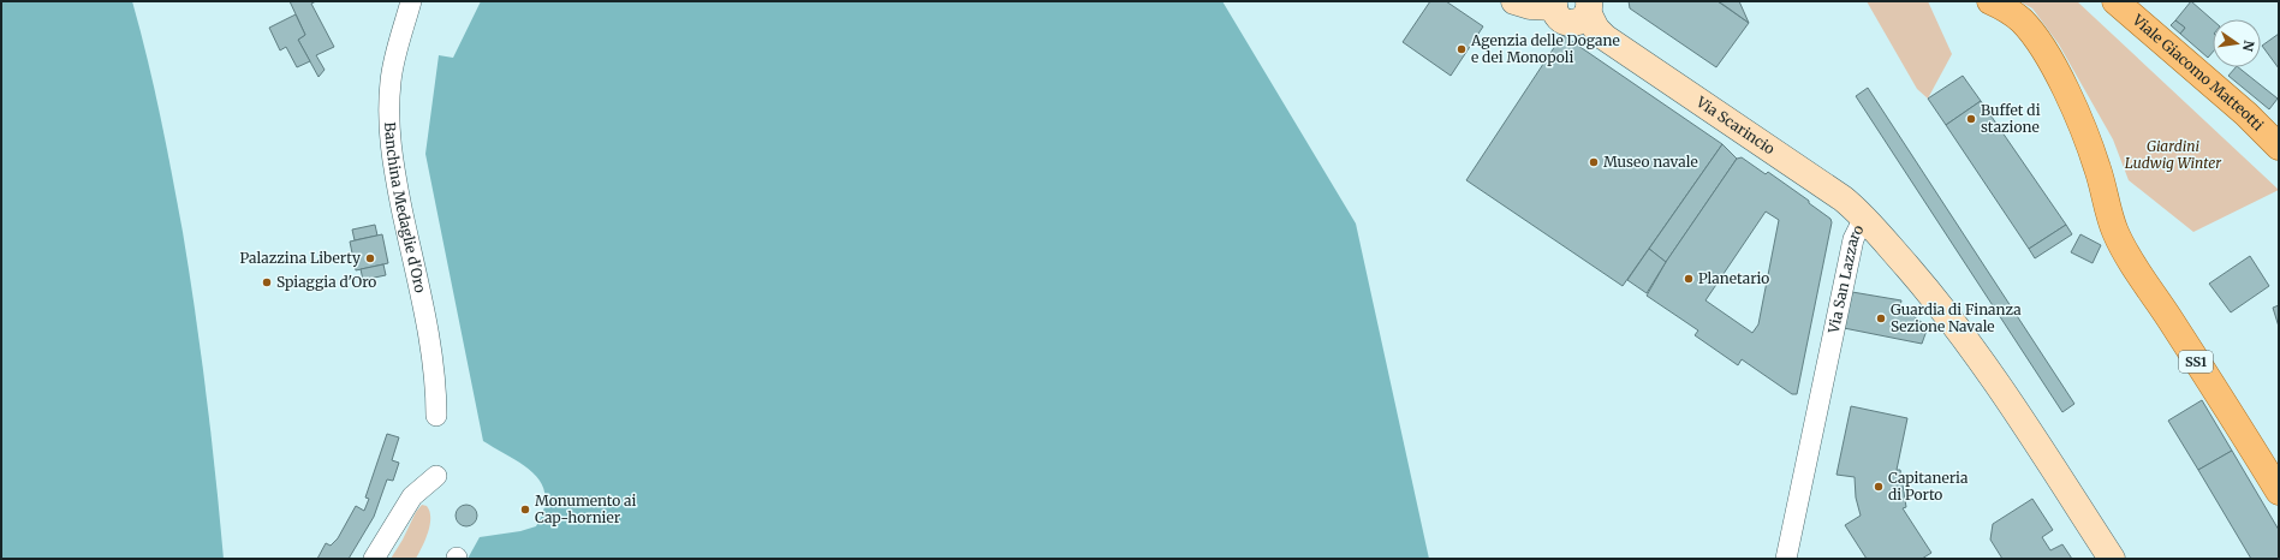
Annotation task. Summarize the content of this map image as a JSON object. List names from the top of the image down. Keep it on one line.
{"streets":{"main road":["Viale Giacomo Matteotti","SS1"],"street":["Via Scarincio","Banchina Medaglie d'Oro","Via San Lazzaro"]},"crossings":[["Via Scarincio","Via San Lazzaro"]],"parks":["Giardini Ludwig Winter"],"places":["Agenzia delle Dogane e dei Monopoli","Buffet di stazione","Museo navale","Palazzina Liberty","Planetario","Spiaggia d'Oro","Guardia di Finanza Sezione Navale","Capitaneria di Porto","Monumento ai Cap-hornier"],"north":"right"}
